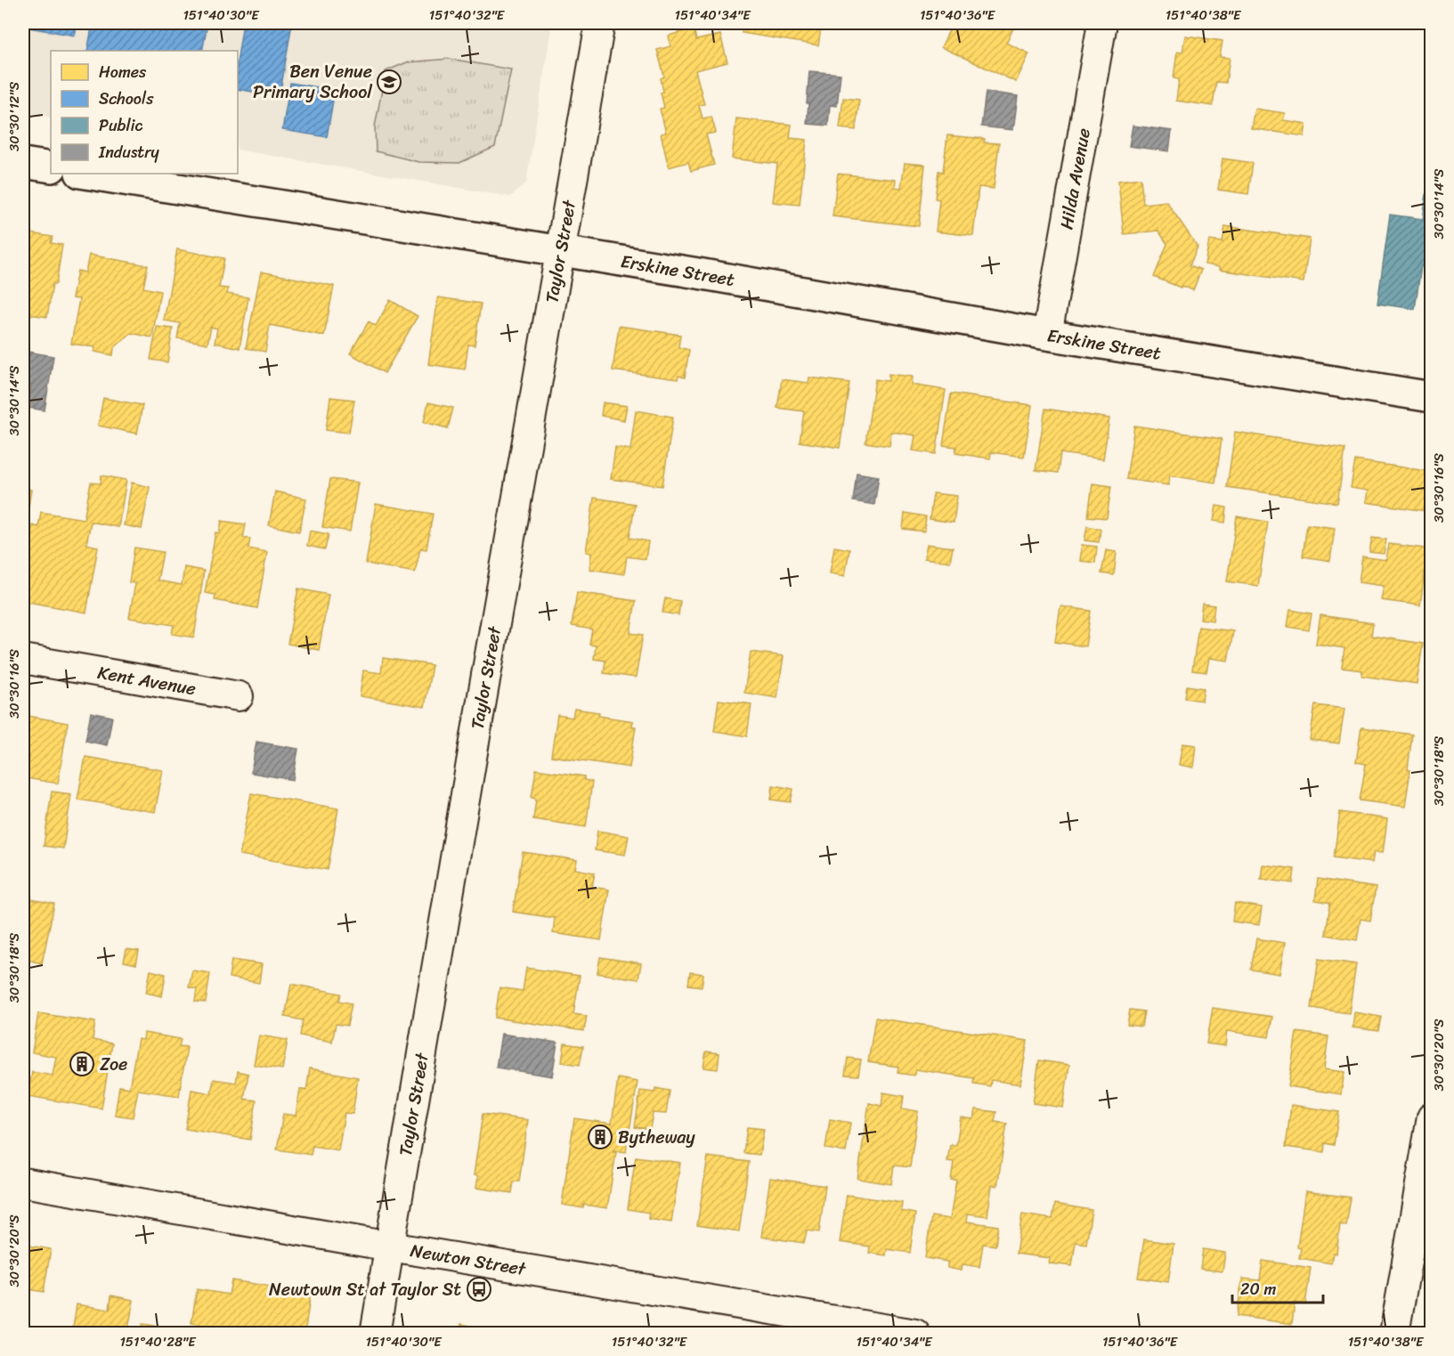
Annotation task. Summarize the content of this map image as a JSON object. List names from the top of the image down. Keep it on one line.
{"streets":{"street":["Hilda Avenue","Taylor Street","Erskine Street","Kent Avenue","Newton Street"]},"crossings":[["Hilda Avenue","Erskine Street"],["Taylor Street","Erskine Street"],["Taylor Street","Newton Street"]],"places":{"school or university":["Ben Venue Primary School"],"building":["Zoe","Bytheway"],"bus stop":["Newtown St at Taylor St"]},"legend":["Homes","Schools","Public","Industry"],"scale_bar":"20 m","coordinates":["151°40'30\"E","151°40'32\"E","151°40'34\"E","151°40'36\"E","151°40'38\"E","30°30'12\"S","30°30'14\"S","30°30'16\"S","30°30'18\"S","30°30'20\"S","151°40'28\"E"]}
